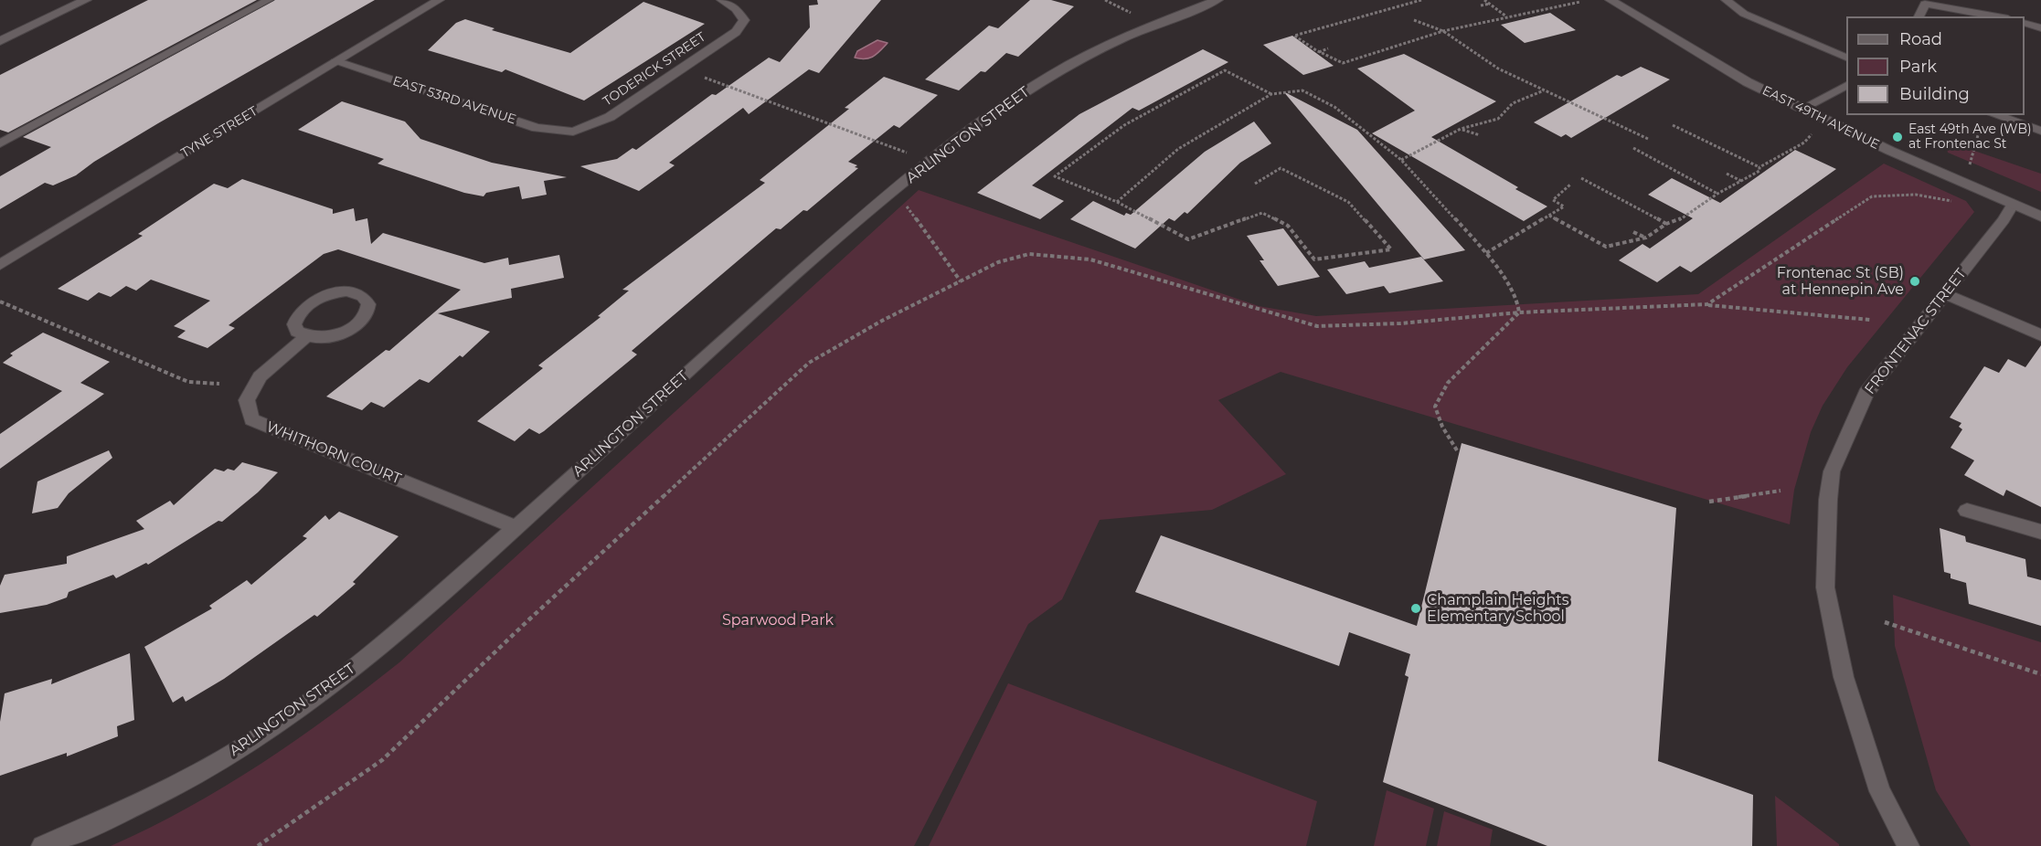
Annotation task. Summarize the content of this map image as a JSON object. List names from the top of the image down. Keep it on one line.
{"streets":{"street":["TODERICK STREET","EAST 53RD AVENUE","EAST 49TH AVENUE","TYNE STREET","ARLINGTON STREET","FRONTENAC STREET","WHITHORN COURT"]},"crossings":[["TODERICK STREET","EAST 53RD AVENUE"],["EAST 53RD AVENUE","TYNE STREET"],["EAST 49TH AVENUE","FRONTENAC STREET"],["ARLINGTON STREET","WHITHORN COURT"]],"parks":["Sparwood Park"],"places":["East 49th Ave (WB) at Frontenac St","Frontenac St (SB) at Hennepin Ave","Champlain Heights Elementary School"],"legend":["Road","Park","Building"]}
